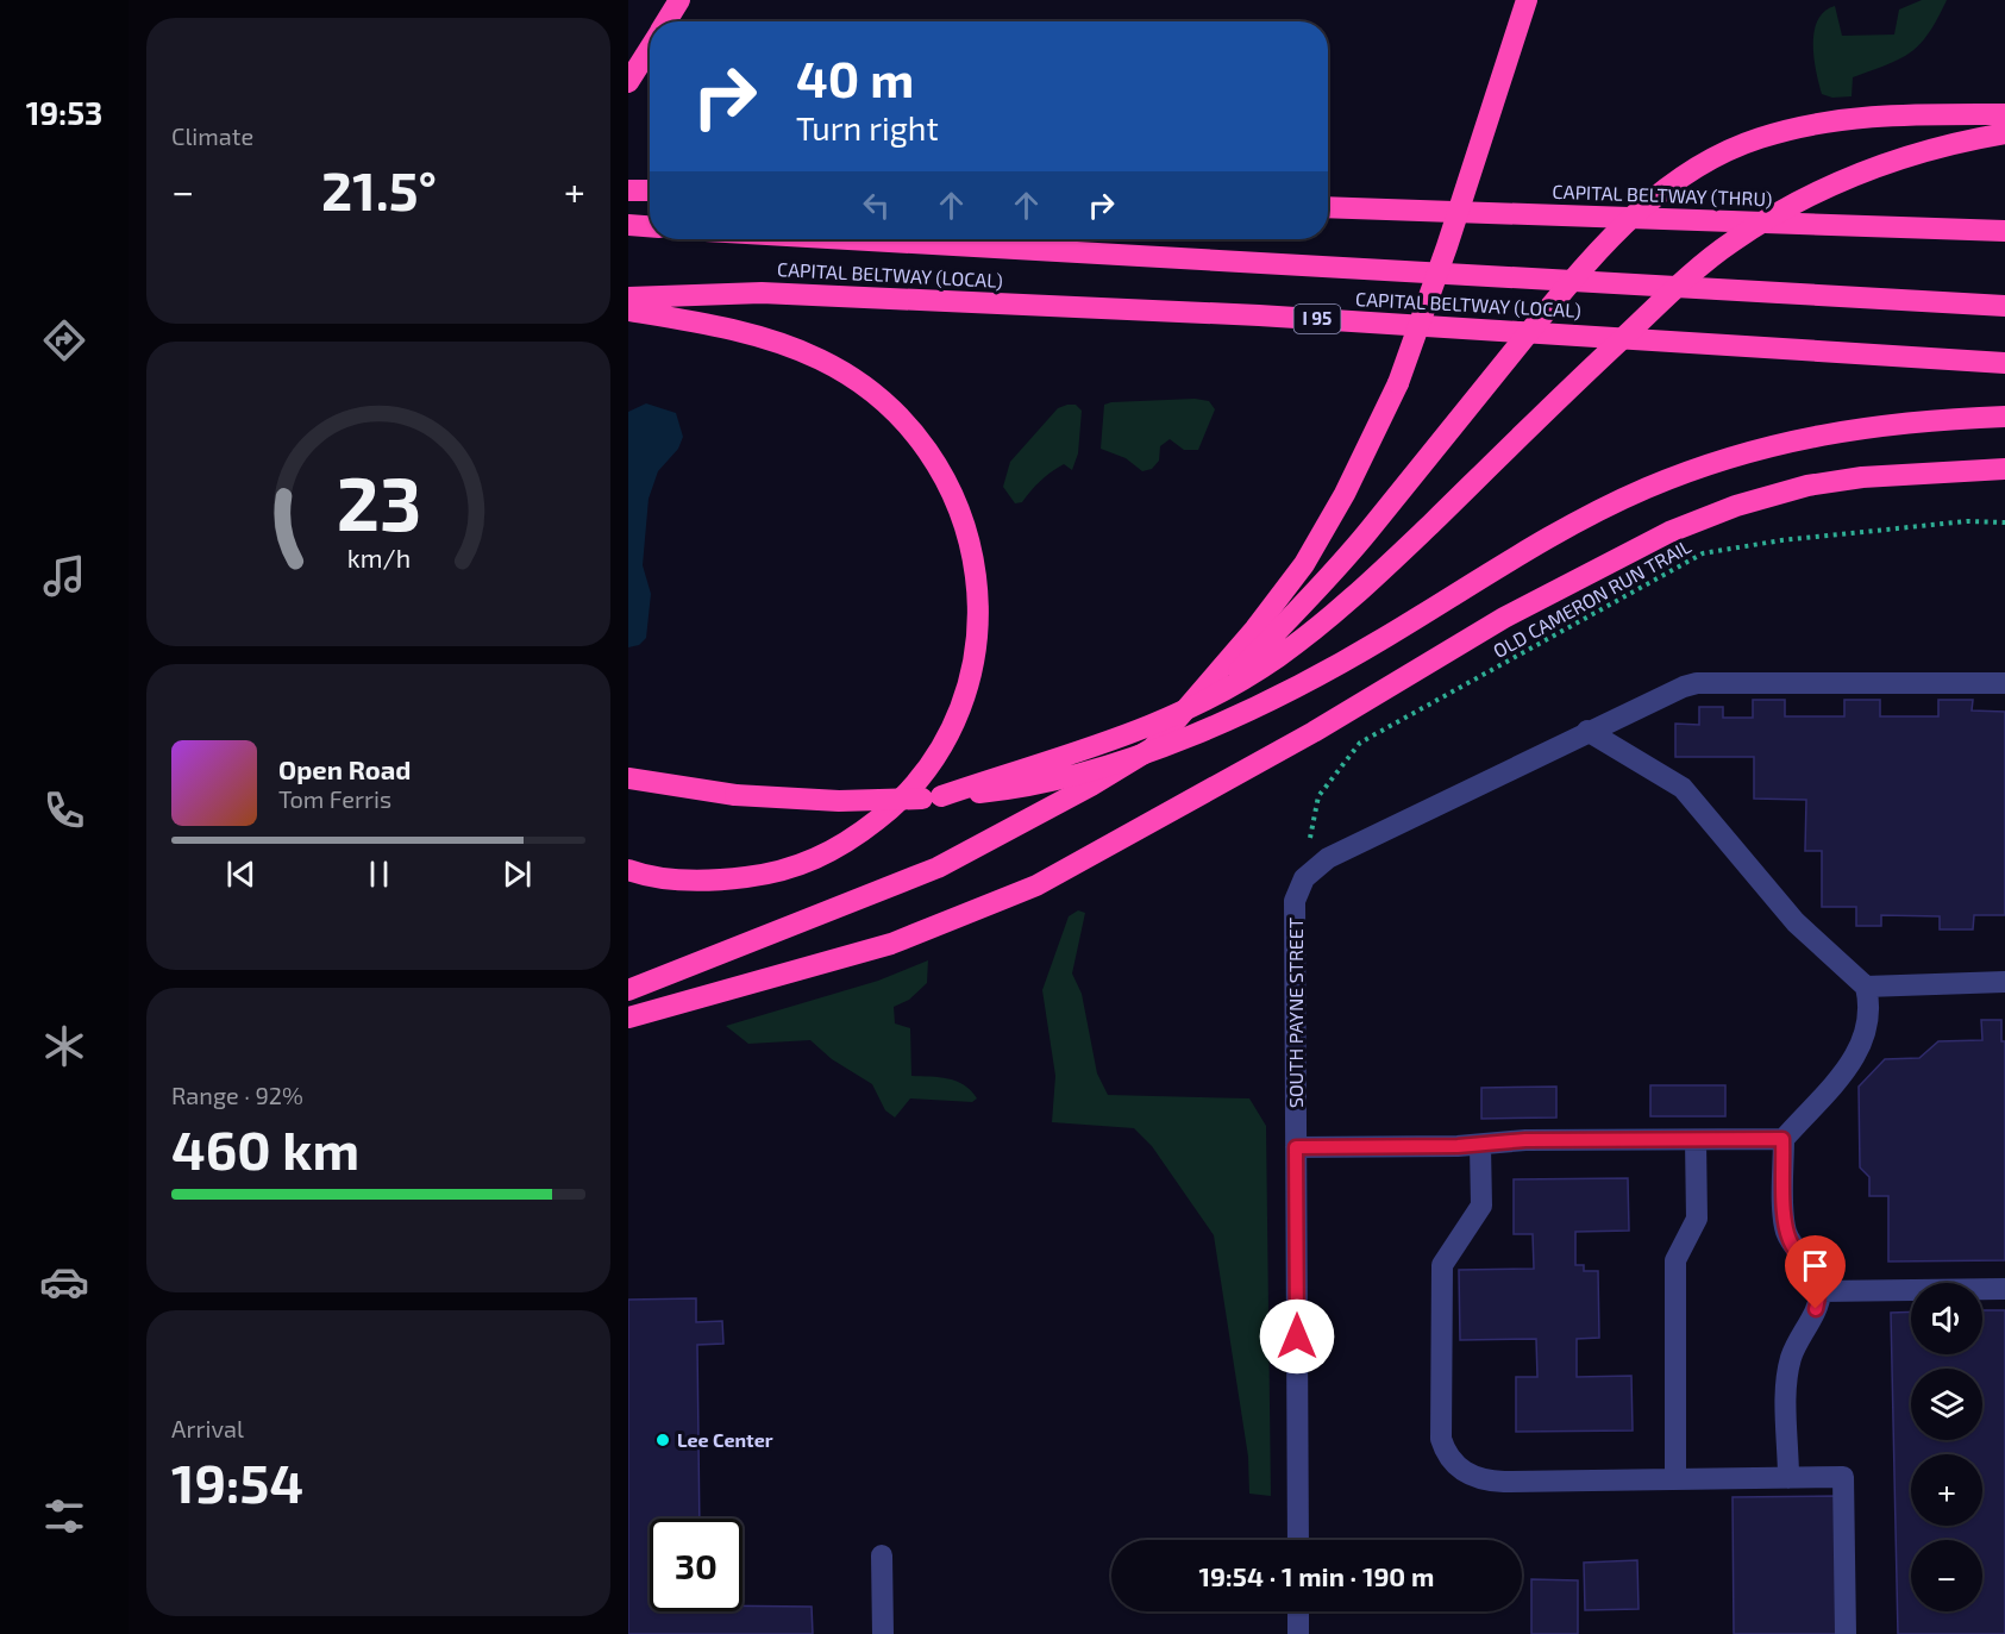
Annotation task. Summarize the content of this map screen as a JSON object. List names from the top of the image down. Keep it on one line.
{"streets":{"highway":["CAPITAL BELTWAY (THRU)","CAPITAL BELTWAY (LOCAL)","I 95"],"street":["SOUTH PAYNE STREET"],"path":["OLD CAMERON RUN TRAIL"]},"crossings":[["OLD CAMERON RUN TRAIL","SOUTH PAYNE STREET"]],"places":["Lee Center"],"page":{"tabs":"19:53","tile":["Climate",["Range · 92%","460 km"],["Arrival","19:54"]],"turn":["40 m","Turn right"],"heat":["−","21.5°","+"],"song":["Open Road","Tom Ferris"],"map_buttons":["+","−"],"limit":"30","trip":"19:54 · 1 min · 190 m","gauge":["23","km/h"]}}
